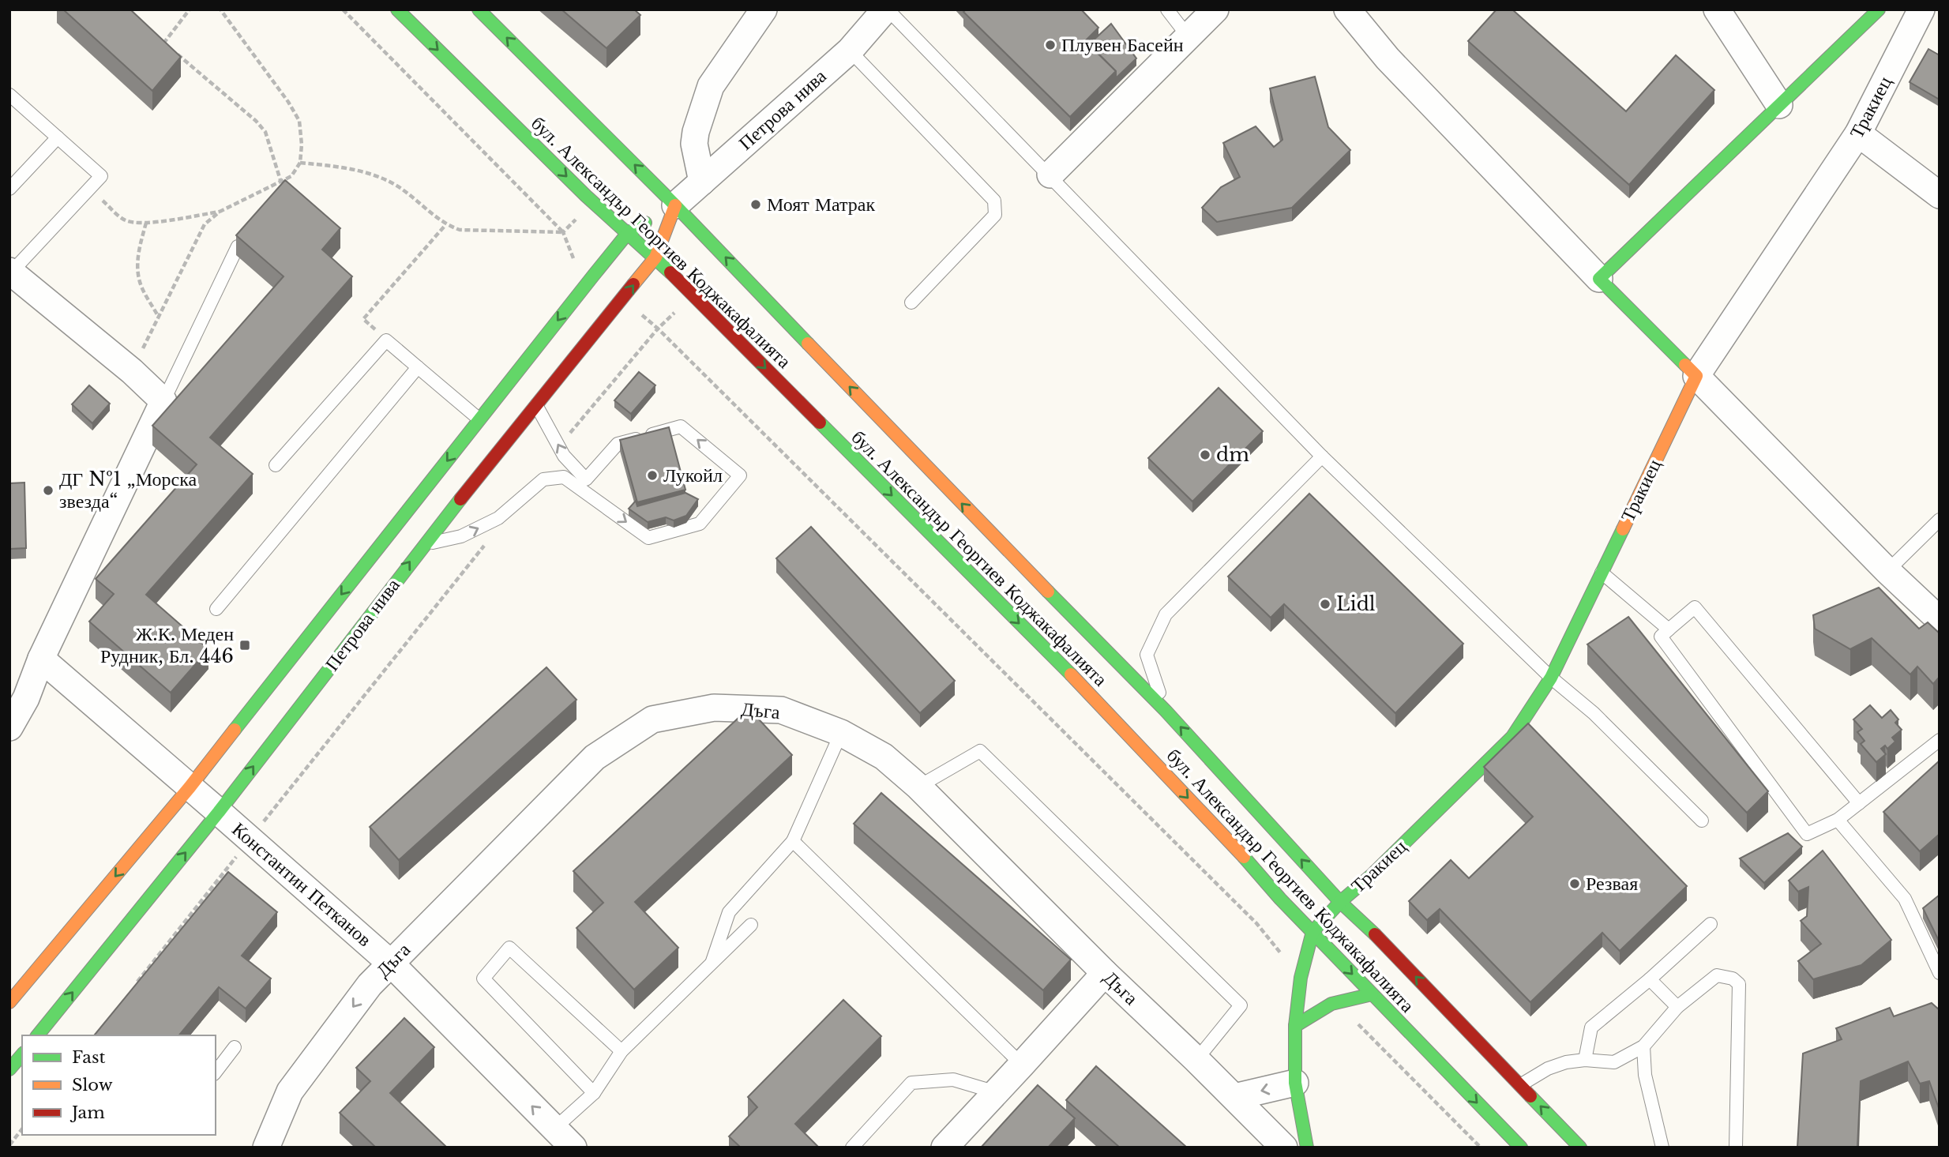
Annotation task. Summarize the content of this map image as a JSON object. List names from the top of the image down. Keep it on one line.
{"streets":{"street":["Тракиец","Петрова нива","бул. Александър Георгиев Коджакафалията","Дъга","Константин Петканов"]},"crossings":[["Тракиец","бул. Александър Георгиев Коджакафалията"],["Петрова нива","бул. Александър Георгиев Коджакафалията"],["Петрова нива","Константин Петканов"],["Дъга","Константин Петканов"]],"places":{"other":["Плувен Басейн","Моят Матрак","dm","Лукойл","ДГ №1 „Морска звезда“","Lidl","Резвая"],"transit":["Ж.К. Меден Рудник, Бл. 446"]},"legend":["Fast","Slow","Jam"]}
